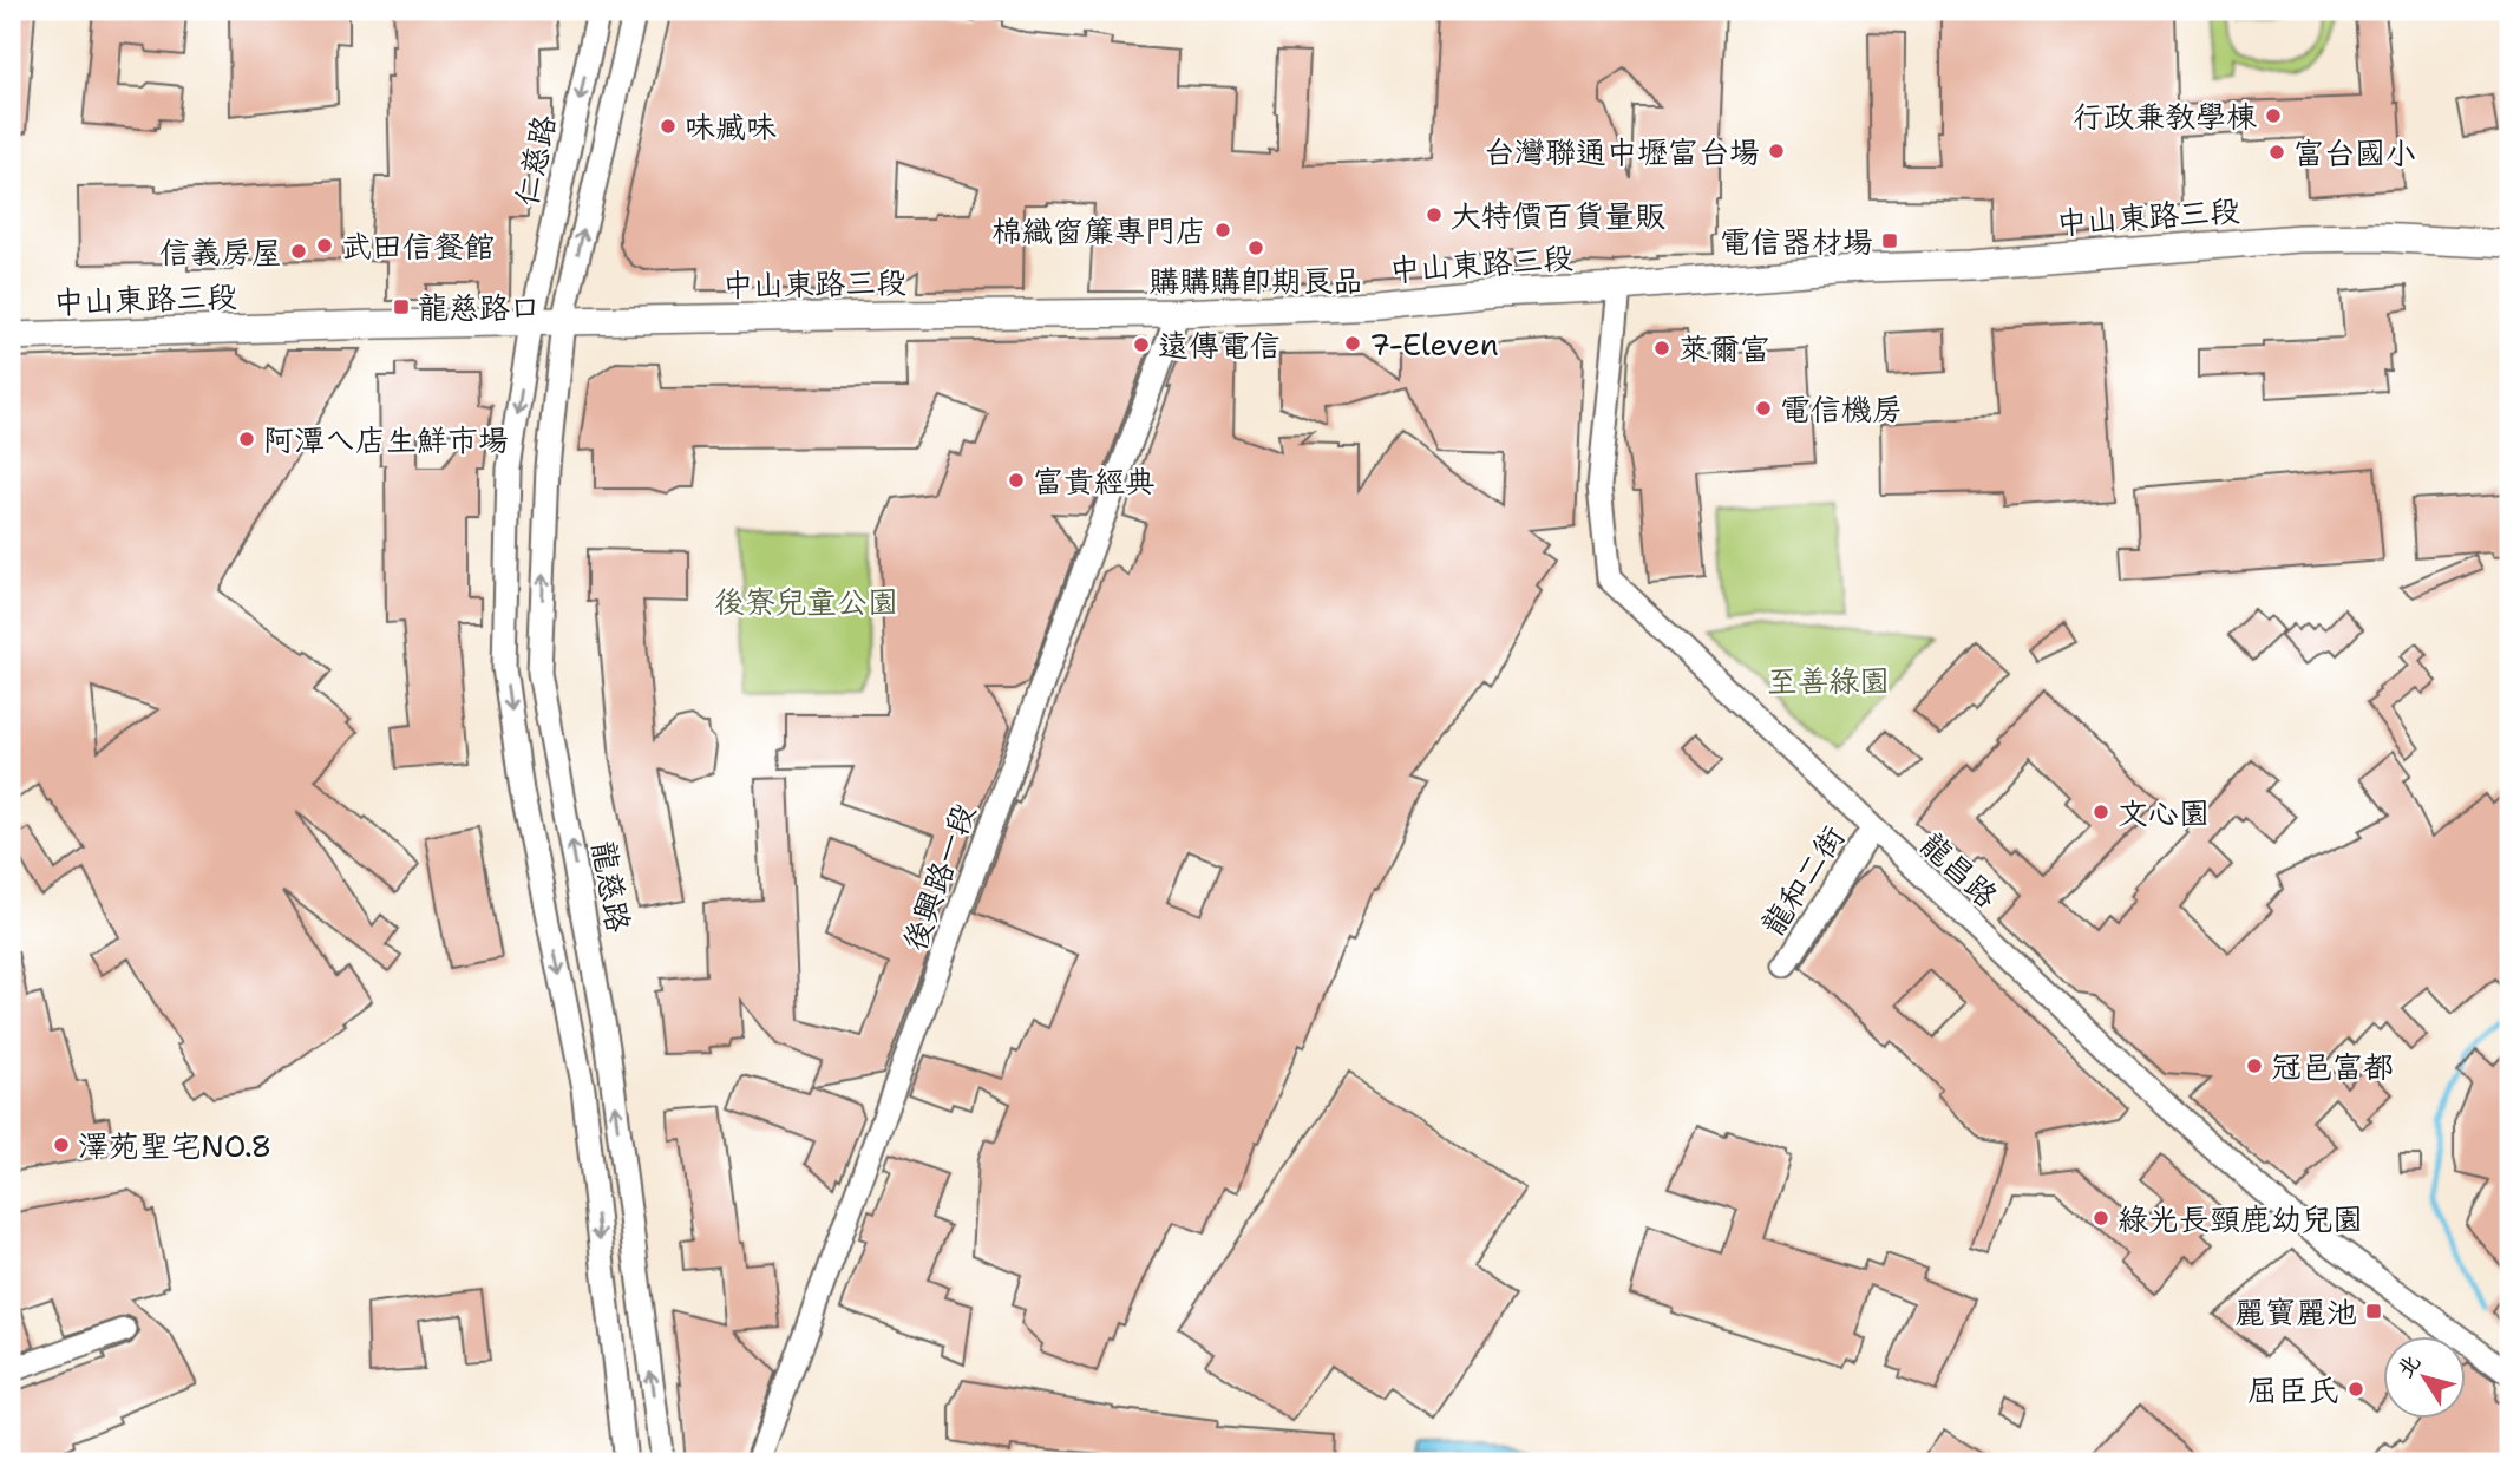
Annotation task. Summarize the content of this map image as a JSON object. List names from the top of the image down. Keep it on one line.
{"streets":{"main road":["中山東路三段"],"street":["仁慈路","龍昌路","後興路一段","龍和二街","龍慈路"]},"crossings":[["仁慈路","中山東路三段"],["仁慈路","龍慈路"],["中山東路三段","龍昌路"],["中山東路三段","後興路一段"],["中山東路三段","龍慈路"],["龍昌路","龍和二街"]],"parks":["後寮兒童公園","至善綠園"],"places":{"other":["行政兼教學棟","味臧味","台灣聯通中壢富台場","富台國小","大特價百貨量販","棉織窗簾專門店","武田信餐館","購購購即期良品","信義房屋","7-Eleven","遠傳電信","萊爾富","電信機房","阿潭ㄟ店生鮮市場","富貴經典","文心園","冠邑富都","澤苑聖宅NO.8","綠光長頸鹿幼兒園","屈臣氏"],"transit":["電信器材場","龍慈路口","麗寶麗池"]},"north":"top left"}
